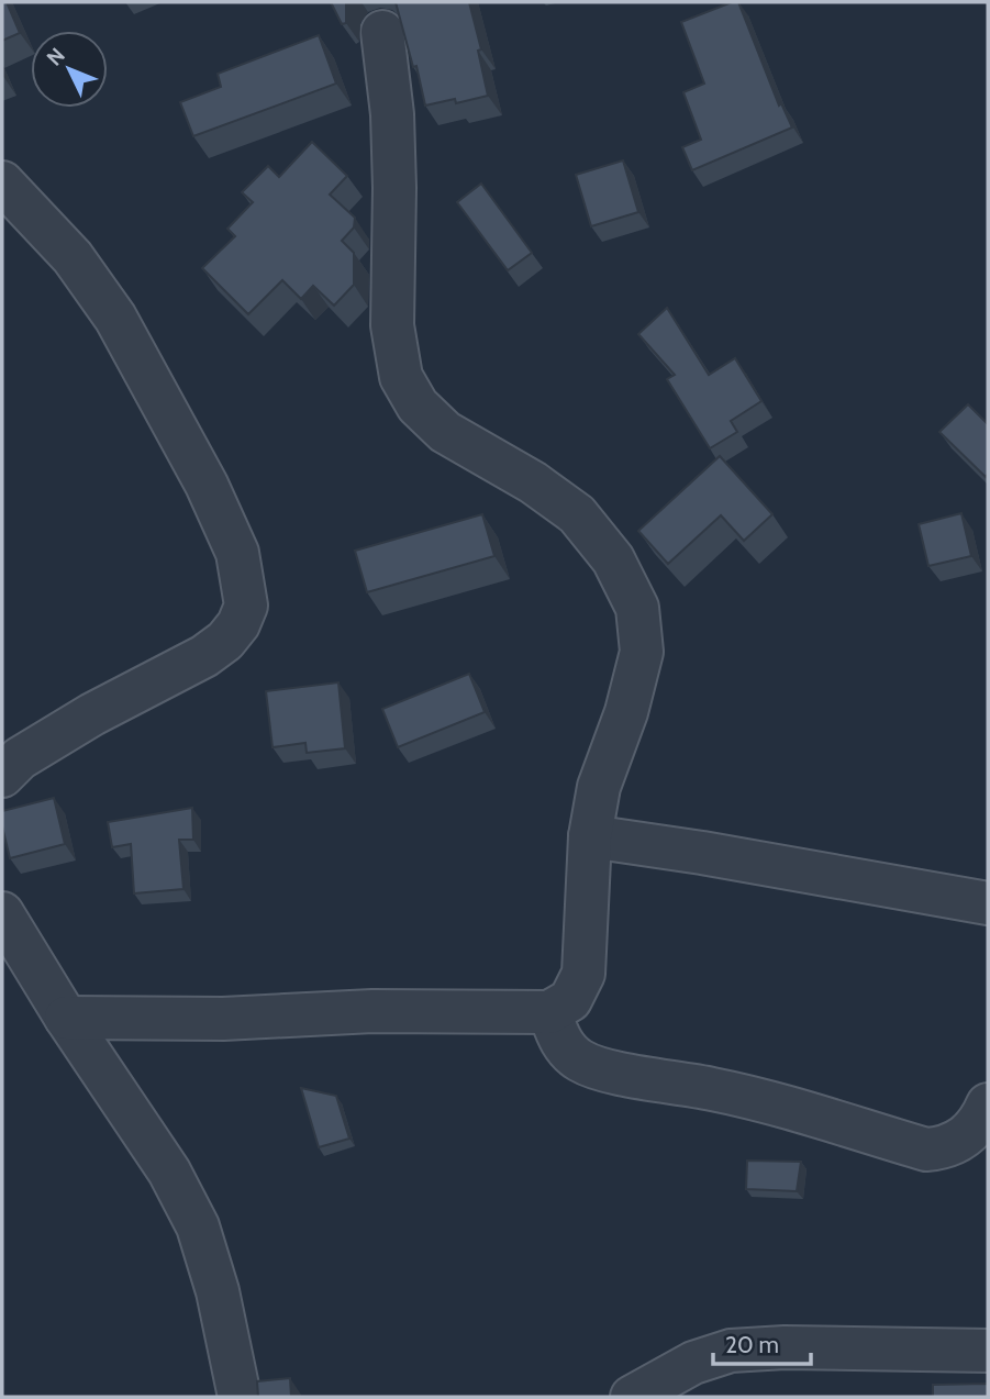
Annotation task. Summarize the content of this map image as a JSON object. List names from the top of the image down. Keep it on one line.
{"scale_bar":"20 m","north":"top left"}
